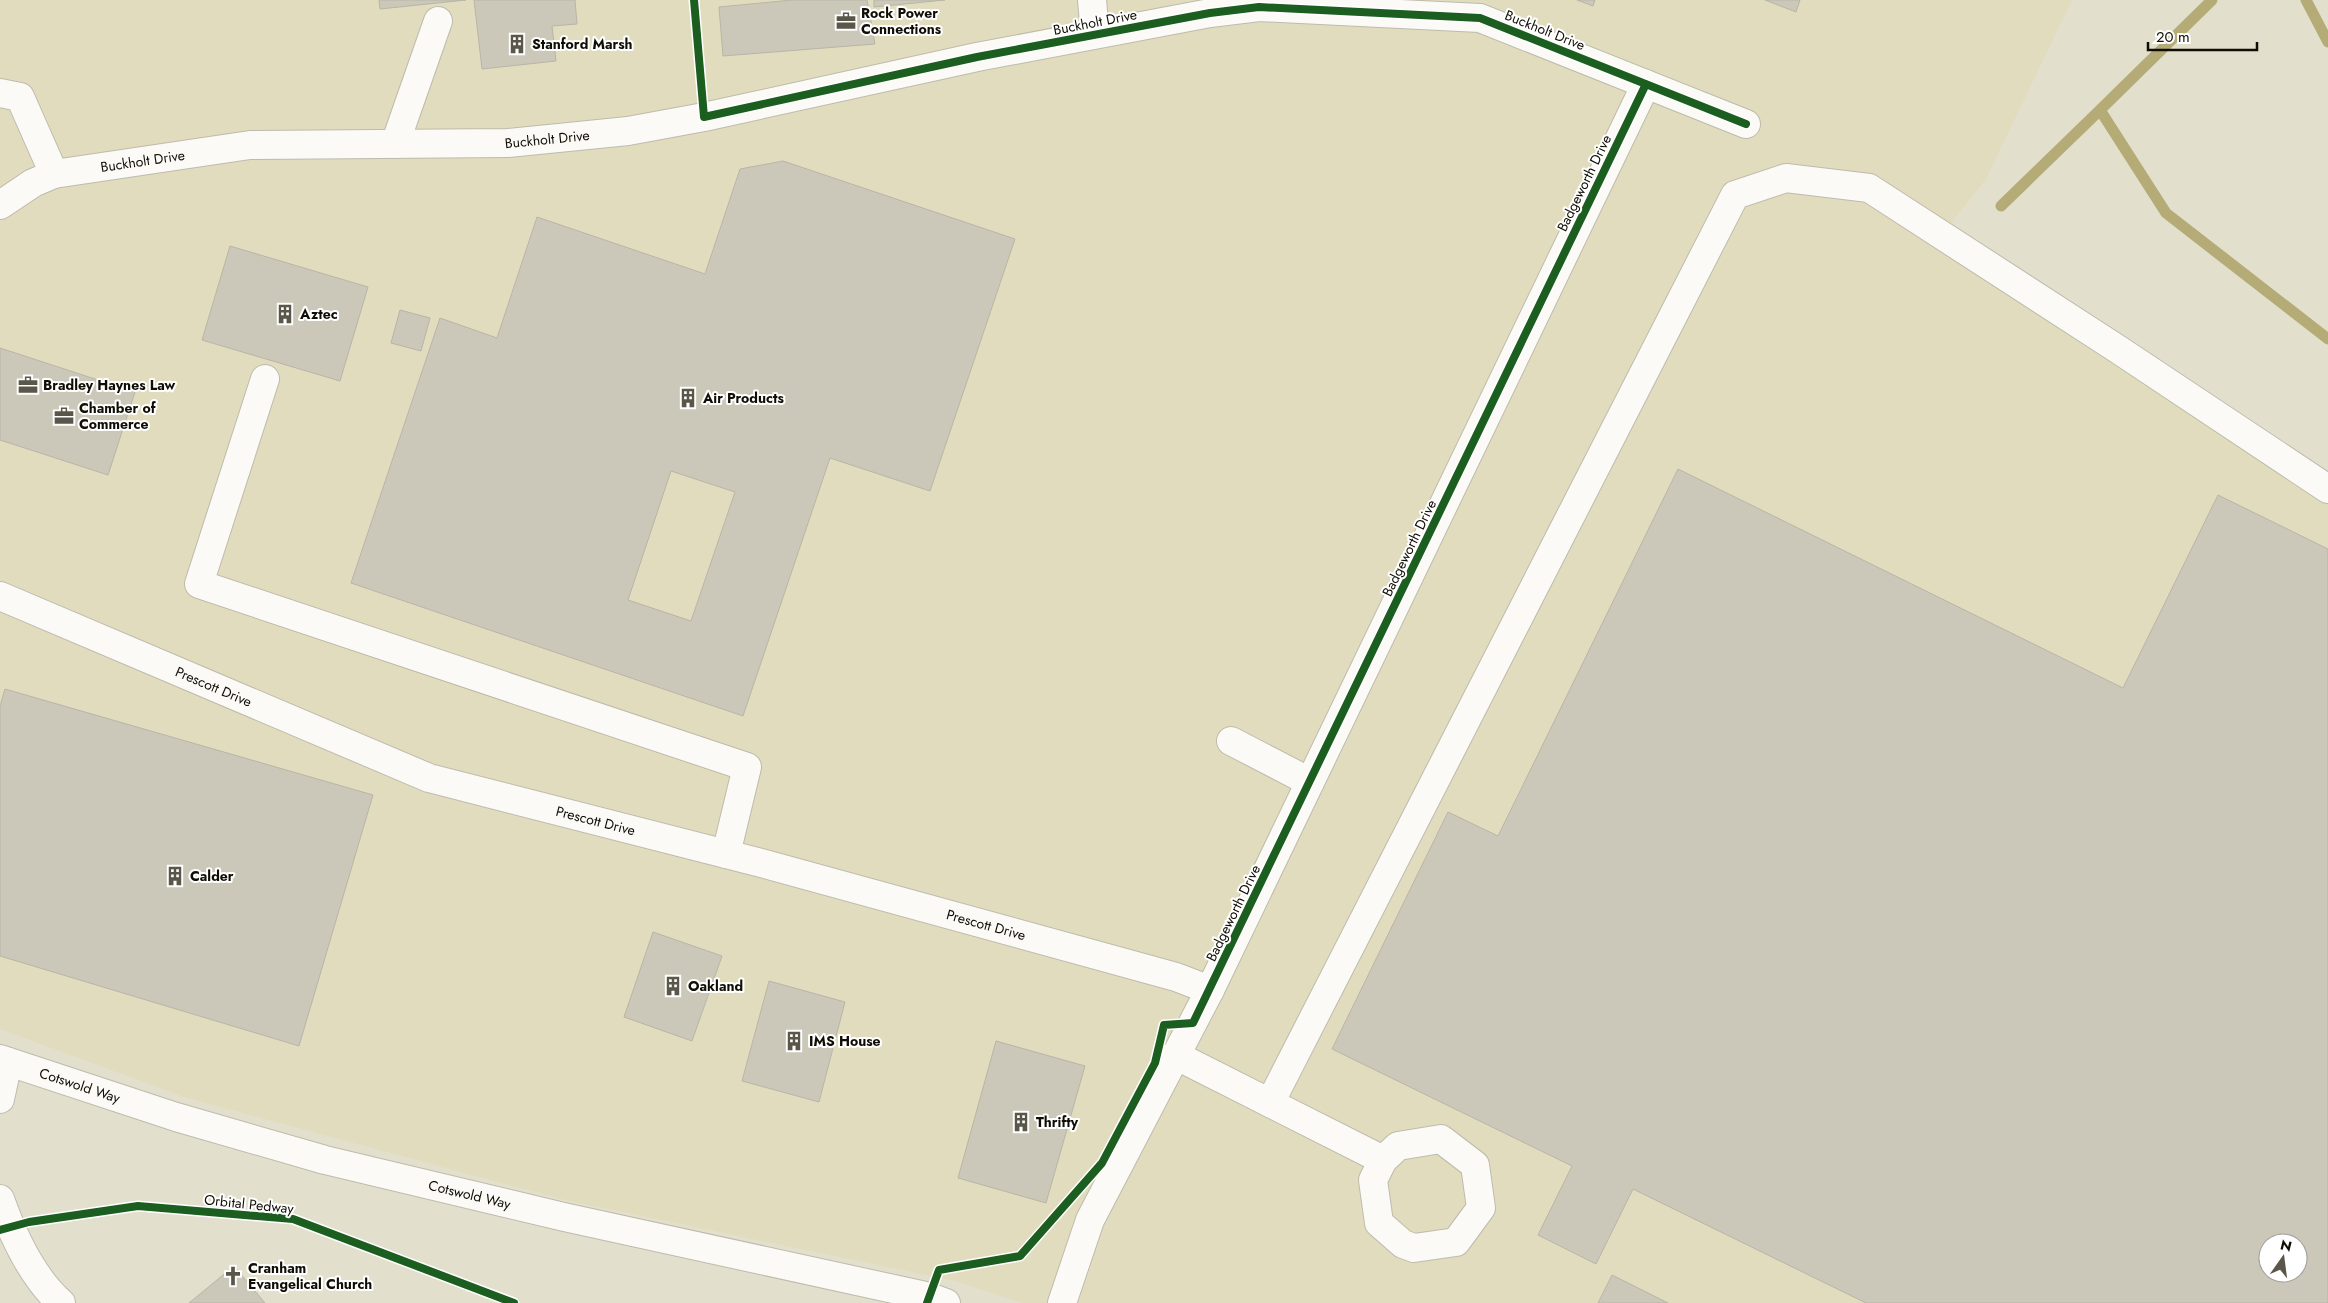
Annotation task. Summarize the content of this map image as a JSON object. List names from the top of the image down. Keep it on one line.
{"streets":{"street":["Buckholt Drive","Badgeworth Drive","Prescott Drive","Cotswold Way"],"cycle path":["Orbital Pedway"]},"crossings":[["Buckholt Drive","Badgeworth Drive"],["Badgeworth Drive","Prescott Drive"]],"places":{"office":["Rock Power Connections","Bradley Haynes Law","Chamber of Commerce"],"building":["Stanford Marsh","Aztec","Air Products","Calder","Oakland","IMS House","Thrifty"],"church":["Cranham Evangelical Church"]},"scale_bar":"20 m","north":"top"}
